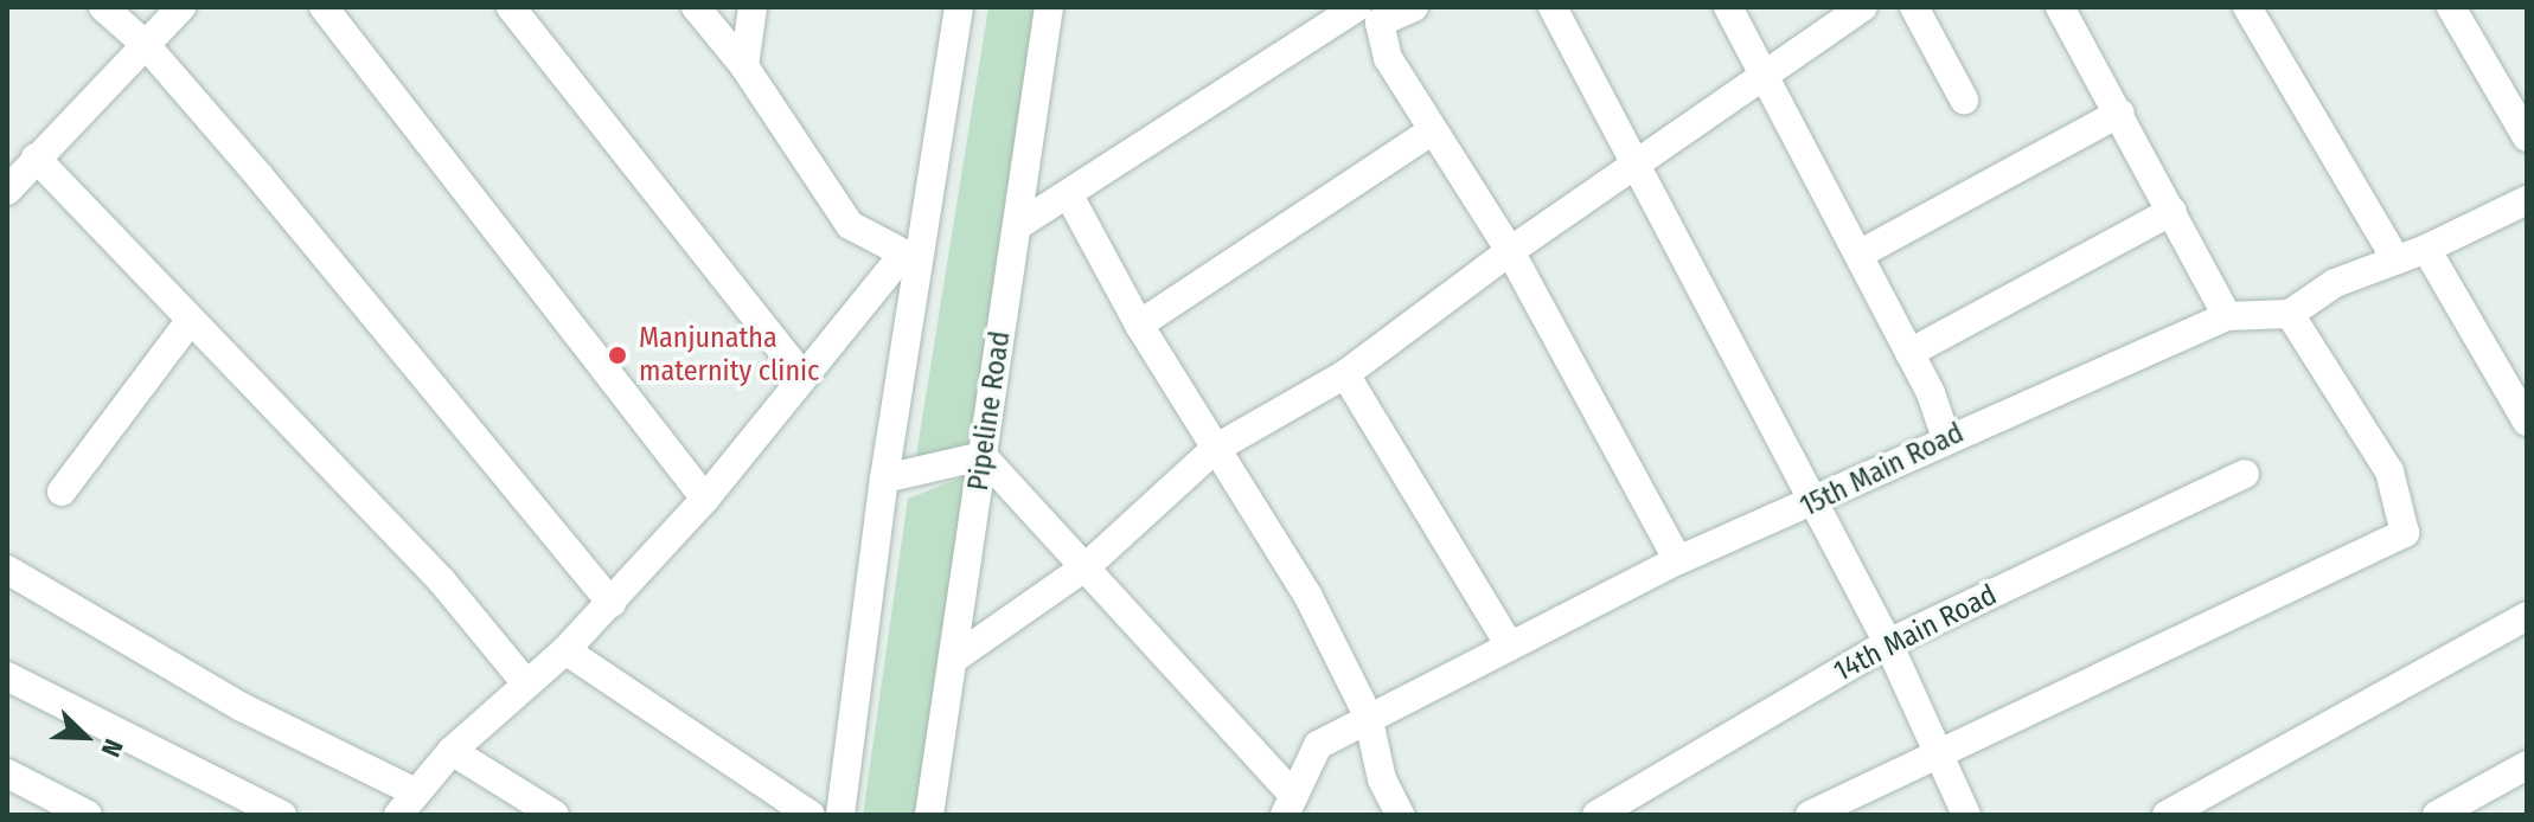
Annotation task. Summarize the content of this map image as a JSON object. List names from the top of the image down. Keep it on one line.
{"streets":{"street":["Pipeline Road","15th Main Road","14th Main Road"]},"places":["Manjunatha maternity clinic"],"north":"bottom right"}
